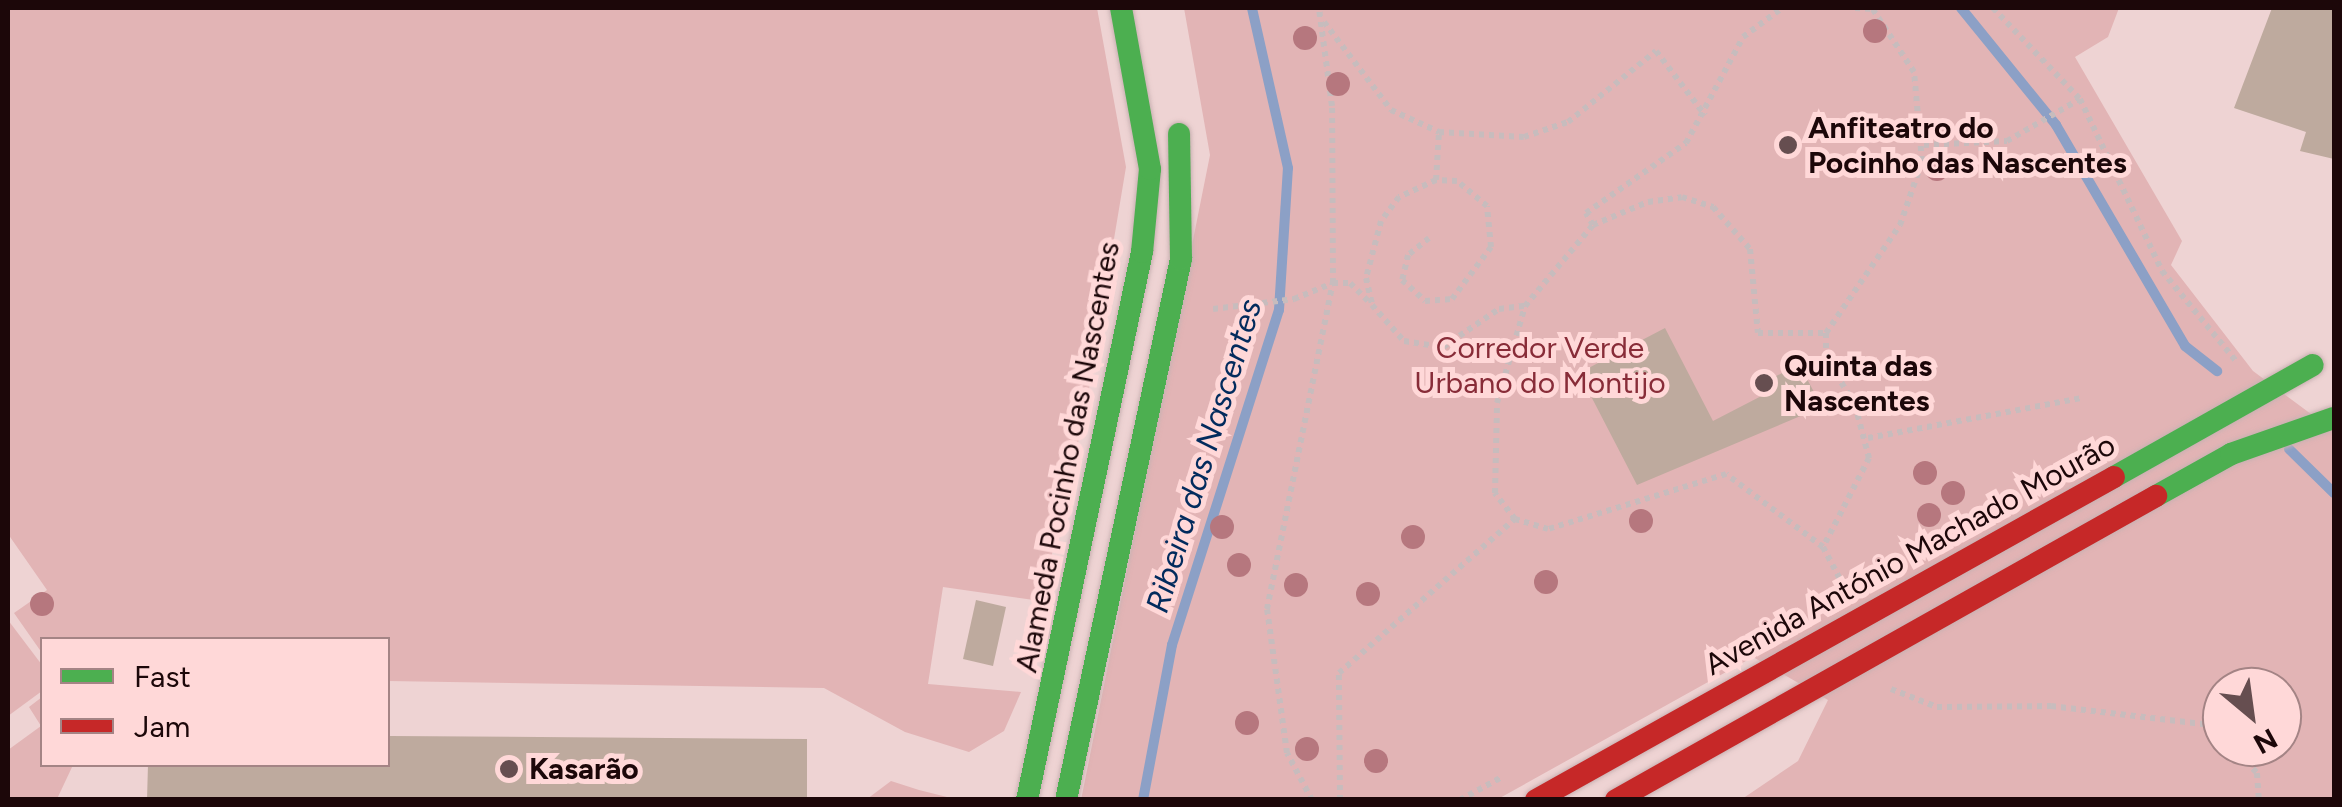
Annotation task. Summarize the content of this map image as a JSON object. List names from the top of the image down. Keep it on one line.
{"streets":{"main road":["Alameda Pocinho das Nascentes","Avenida António Machado Mourão"]},"water":["Ribeira das Nascentes"],"parks":["Corredor Verde Urbano do Montijo"],"places":["Anfiteatro do Pocinho das Nascentes","Quinta das Nascentes","Kasarão"],"legend":["Fast","Jam"],"north":"bottom right"}
